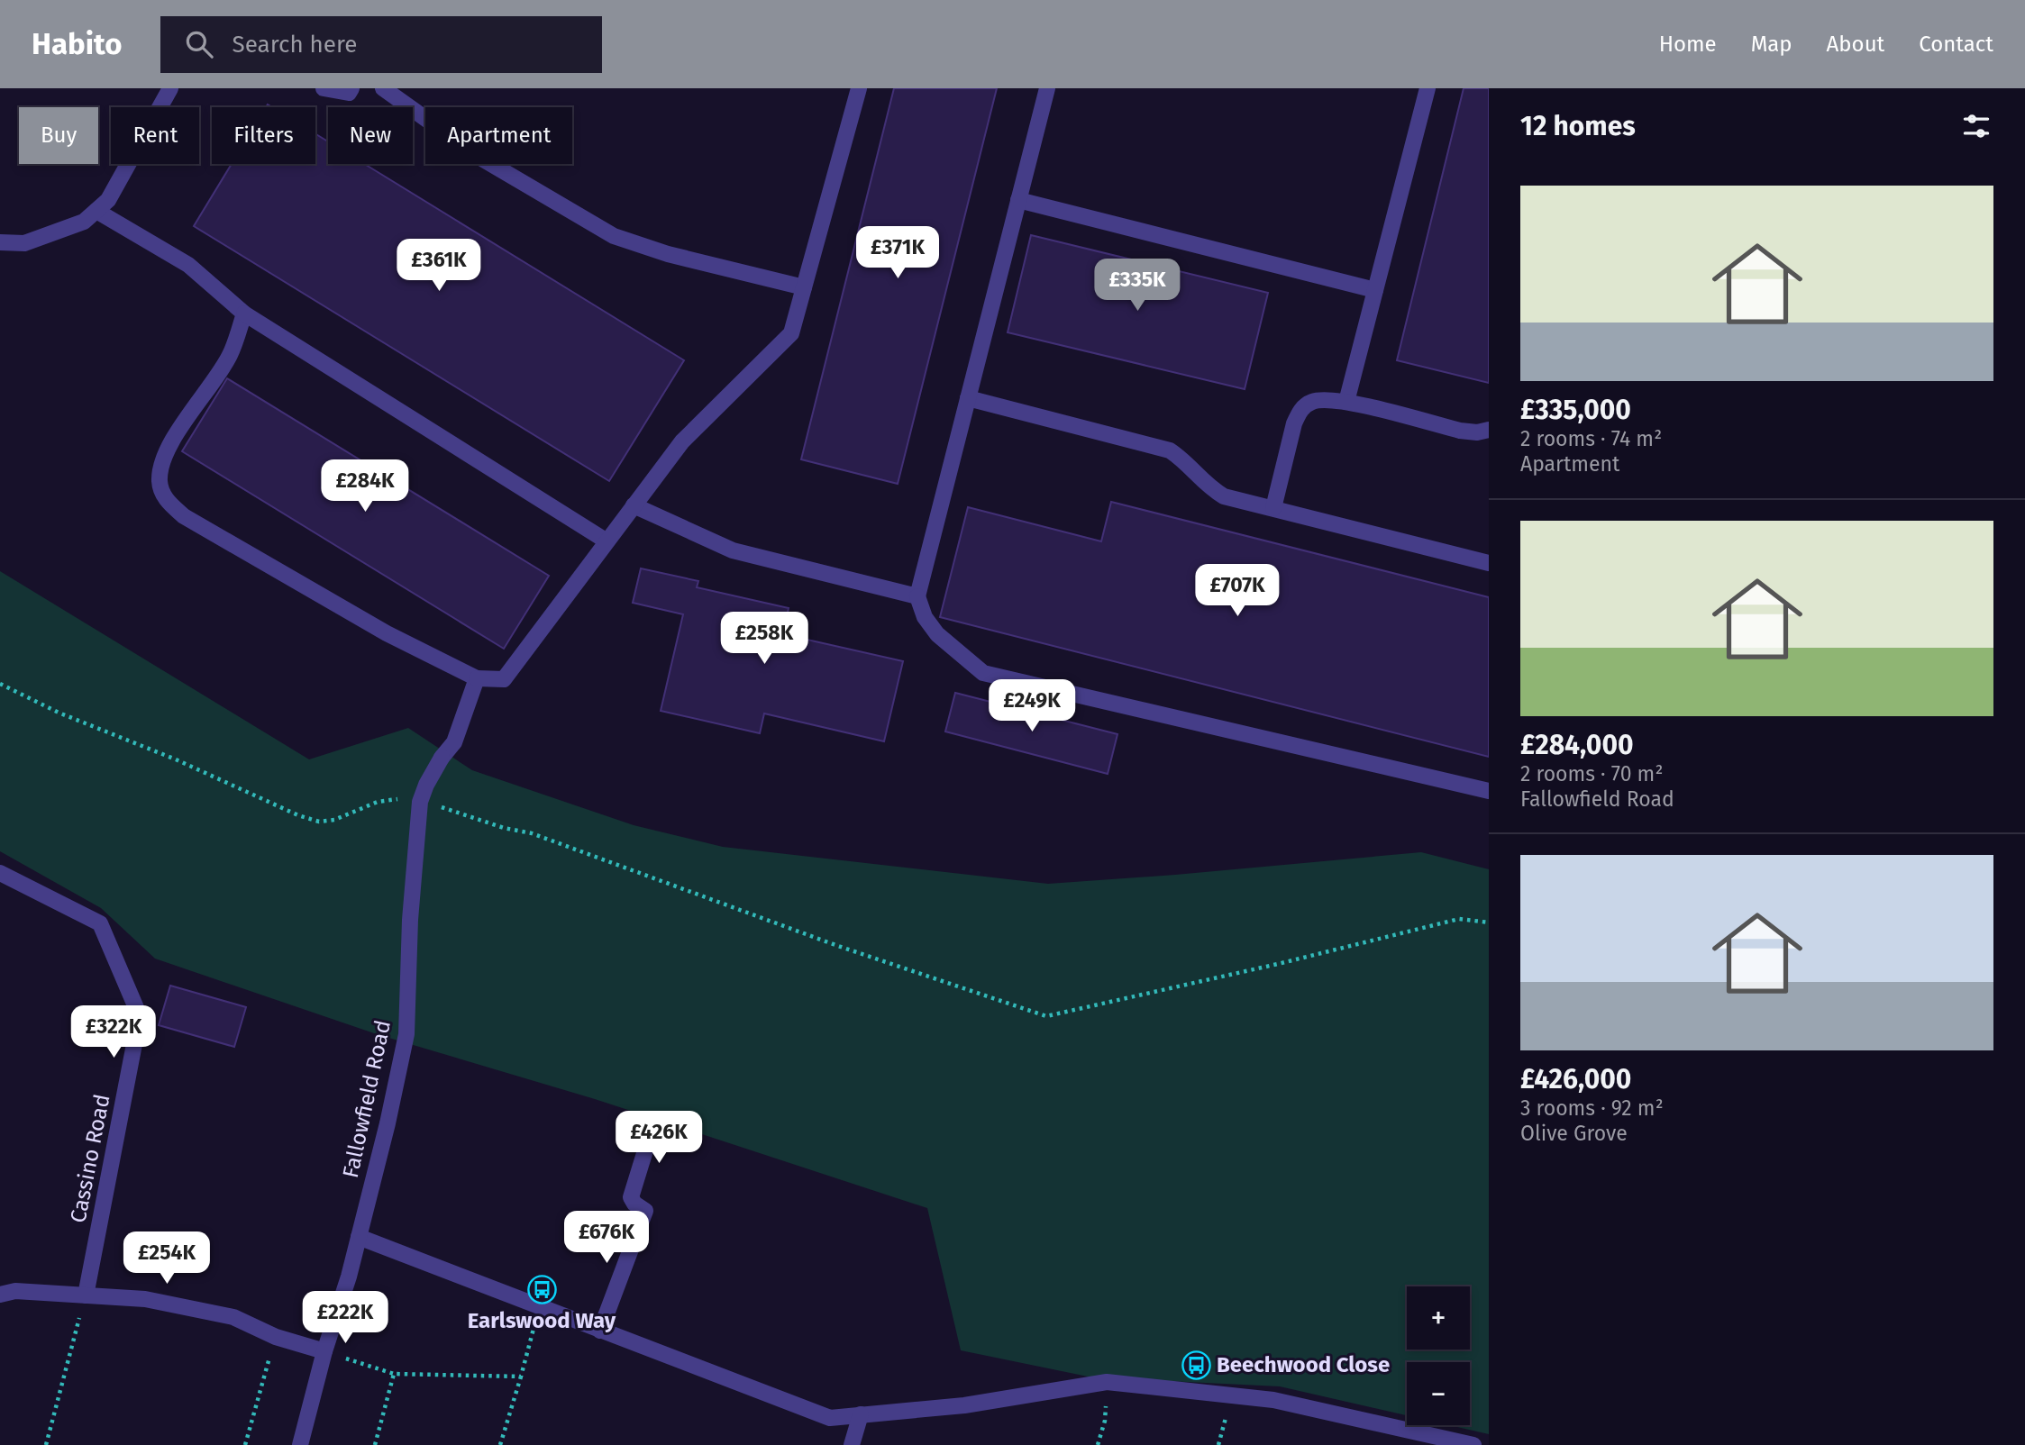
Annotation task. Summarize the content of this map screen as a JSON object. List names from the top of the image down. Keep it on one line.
{"streets":{"street":["Fallowfield Road","Cassino Road"]},"places":{"bus stop":["Earlswood Way","Beechwood Close"]},"page":{"header":"Habito","search":"Search here","nav":["Home","Map","About","Contact"],"heading":"12 homes","chip":["Buy","Rent","Filters","New","Apartment"],"list":[{"name":"£335,000","note":"2 rooms · 74 m² · Apartment"},{"name":"£284,000","note":"2 rooms · 70 m² · Fallowfield Road"},{"name":"£426,000","note":"3 rooms · 92 m² · Olive Grove"}],"price":["£371K","£361K","£335K","£284K","£707K","£258K","£249K","£322K","£426K","£676K","£254K","£222K"],"map_buttons":["+","−"]}}
